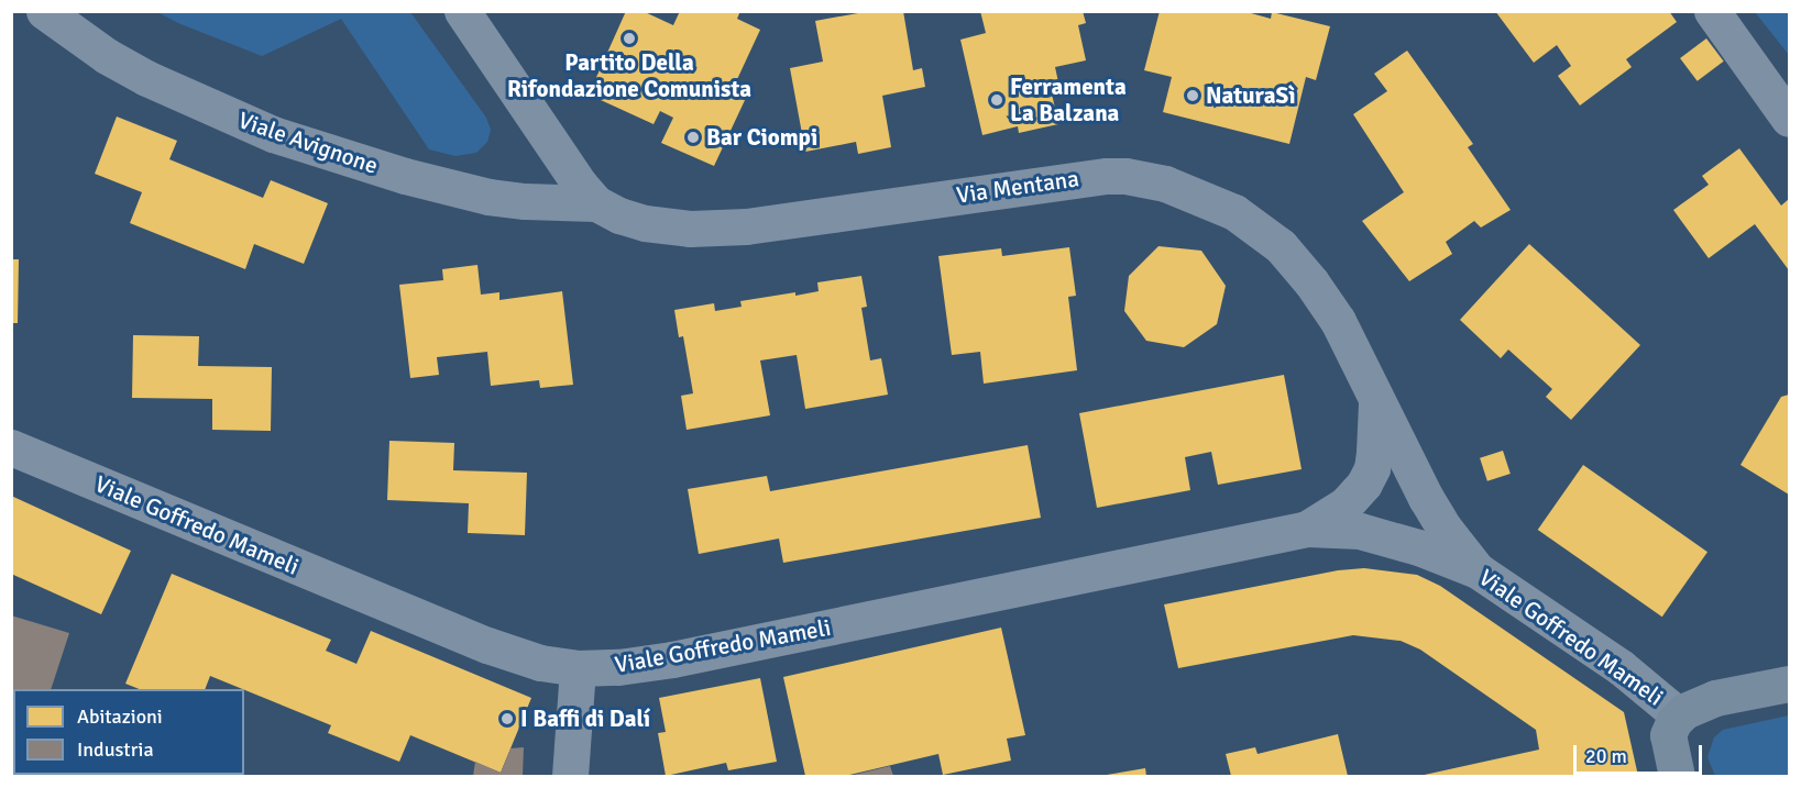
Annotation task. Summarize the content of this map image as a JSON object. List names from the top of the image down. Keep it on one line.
{"streets":{"street":["Viale Avignone","Via Mentana","Viale Goffredo Mameli"]},"crossings":[["Viale Avignone","Via Mentana"],["Via Mentana","Viale Goffredo Mameli"]],"places":["Partito Della Rifondazione Comunista","NaturaSì","Ferramenta La Balzana","Bar Ciompi","I Baffi di Dalí"],"legend":["Abitazioni","Industria"],"scale_bar":"20 m"}
